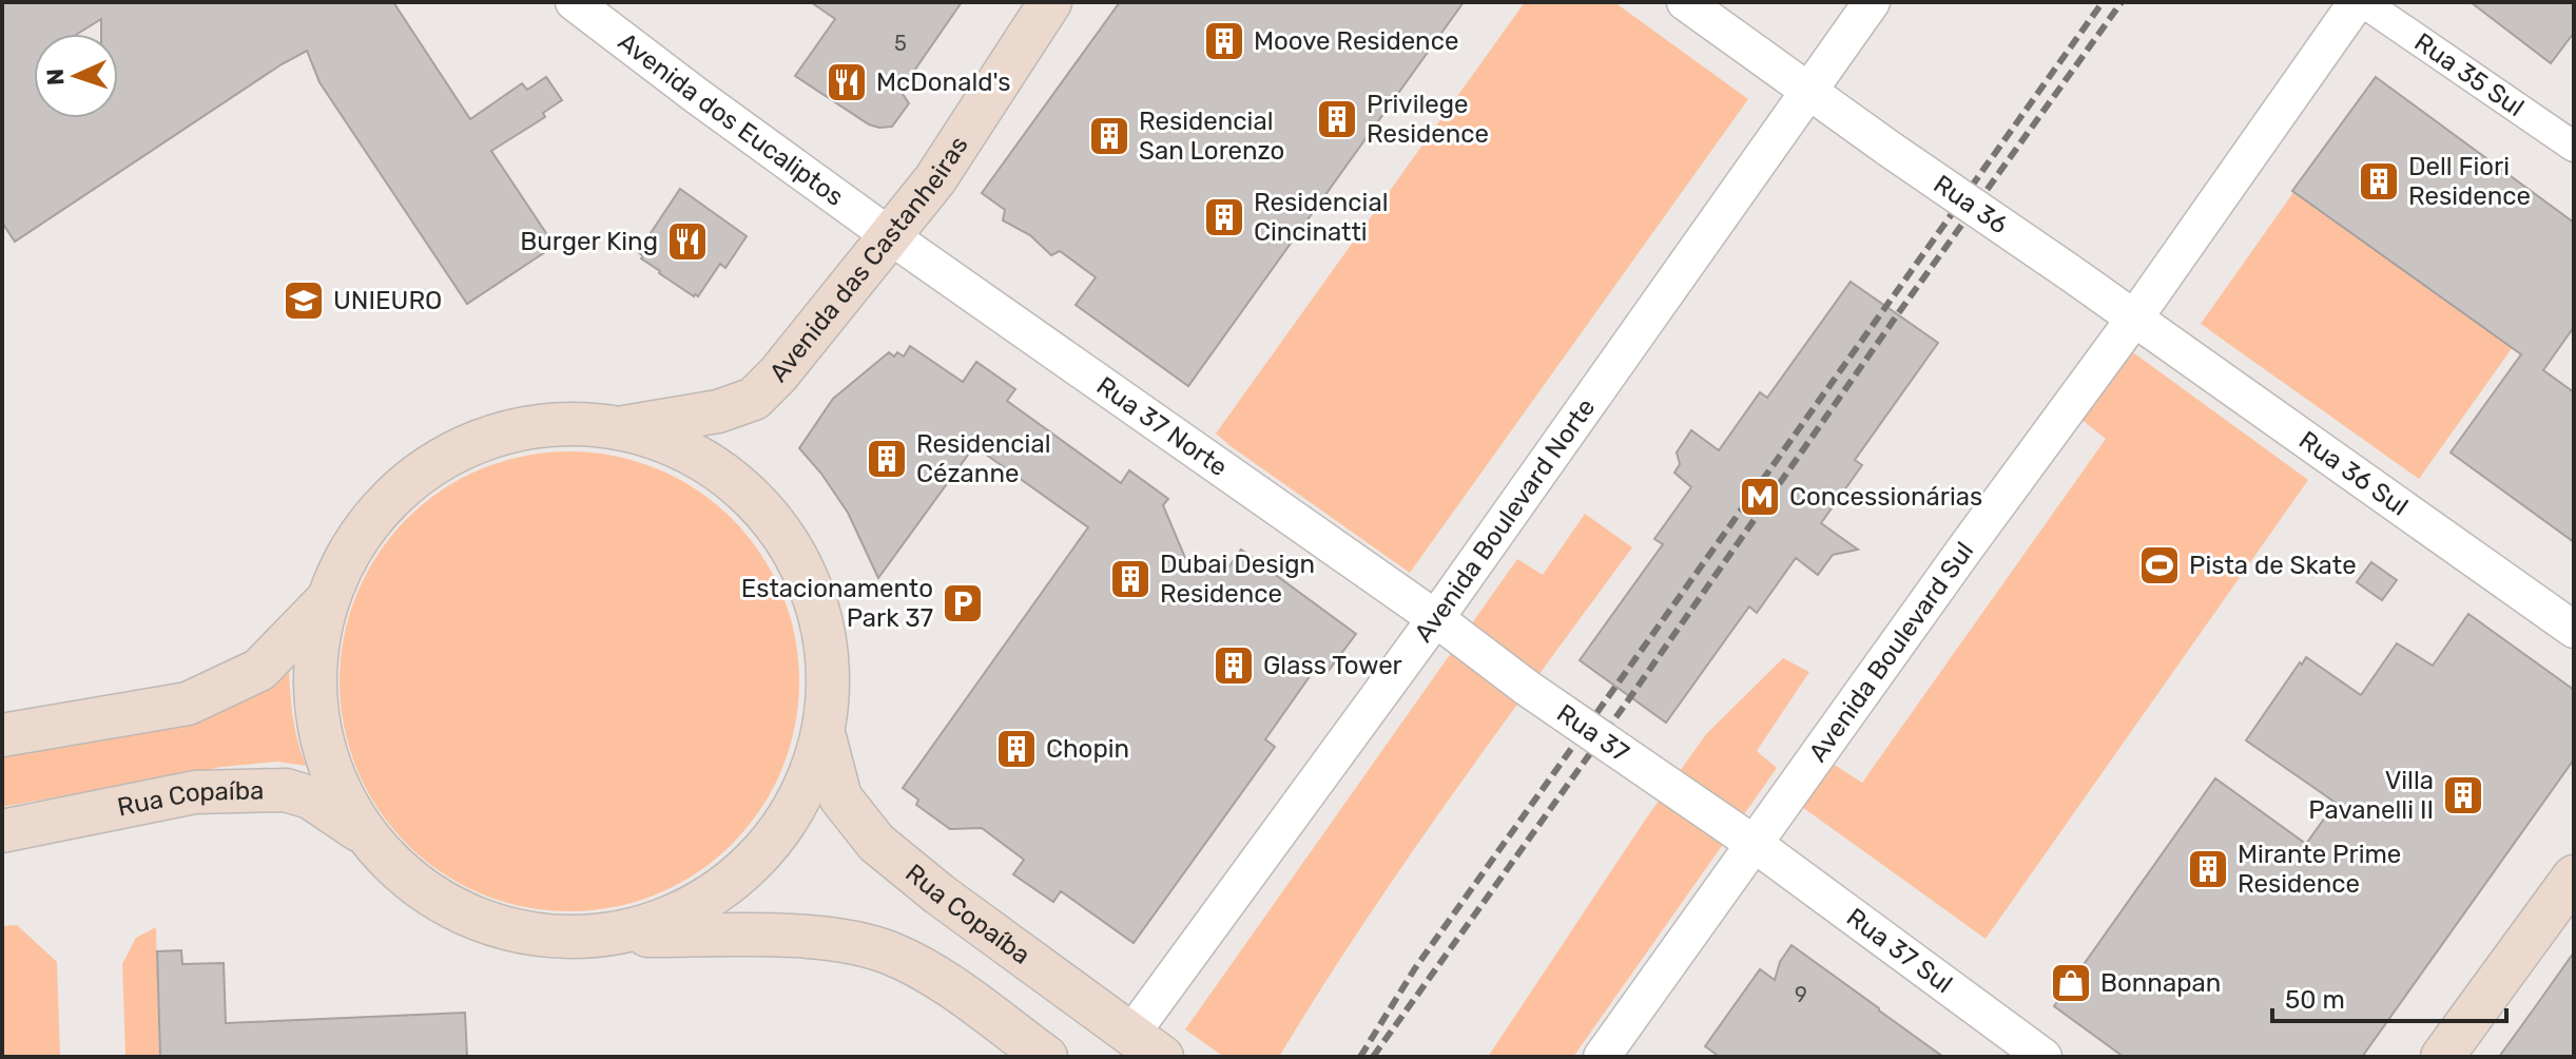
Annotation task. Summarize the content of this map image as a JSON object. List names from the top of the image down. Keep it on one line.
{"streets":{"main road":["Avenida das Castanheiras","Rua Copaíba"],"street":["Rua 35 Sul","Avenida dos Eucaliptos","Rua 36","Rua 37 Norte","Rua 36 Sul","Avenida Boulevard Norte","Avenida Boulevard Sul","Rua 37","Rua 37 Sul"]},"crossings":[["Rua 35 Sul","Avenida Boulevard Sul"],["Avenida dos Eucaliptos","Avenida das Castanheiras"],["Avenida dos Eucaliptos","Rua 37 Norte"],["Rua 36","Rua 36 Sul"],["Rua 36","Avenida Boulevard Norte"],["Rua 36","Avenida Boulevard Sul"],["Avenida das Castanheiras","Rua 37 Norte"],["Rua 37 Norte","Avenida Boulevard Norte"],["Rua 37 Norte","Rua 37"],["Rua 36 Sul","Avenida Boulevard Sul"],["Avenida Boulevard Norte","Rua 37"],["Avenida Boulevard Norte","Rua Copaíba"],["Avenida Boulevard Sul","Rua 37"],["Avenida Boulevard Sul","Rua 37 Sul"],["Rua 37","Rua 37 Sul"]],"places":{"building":["Moove Residence","Privilege Residence","Residencial San Lorenzo","Dell Fiori Residence","Residencial Cincinatti","Residencial Cézanne","Dubai Design Residence","Glass Tower","Chopin","Villa Pavanelli II","Mirante Prime Residence"],"restaurant":["McDonald's","Burger King"],"school or university":["UNIEURO"],"metro station":["Concessionárias"],"sports":["Pista de Skate"],"parking":["Estacionamento Park 37"],"shop":["Bonnapan"]},"house_numbers":["5","9"],"scale_bar":"50 m","north":"left"}
